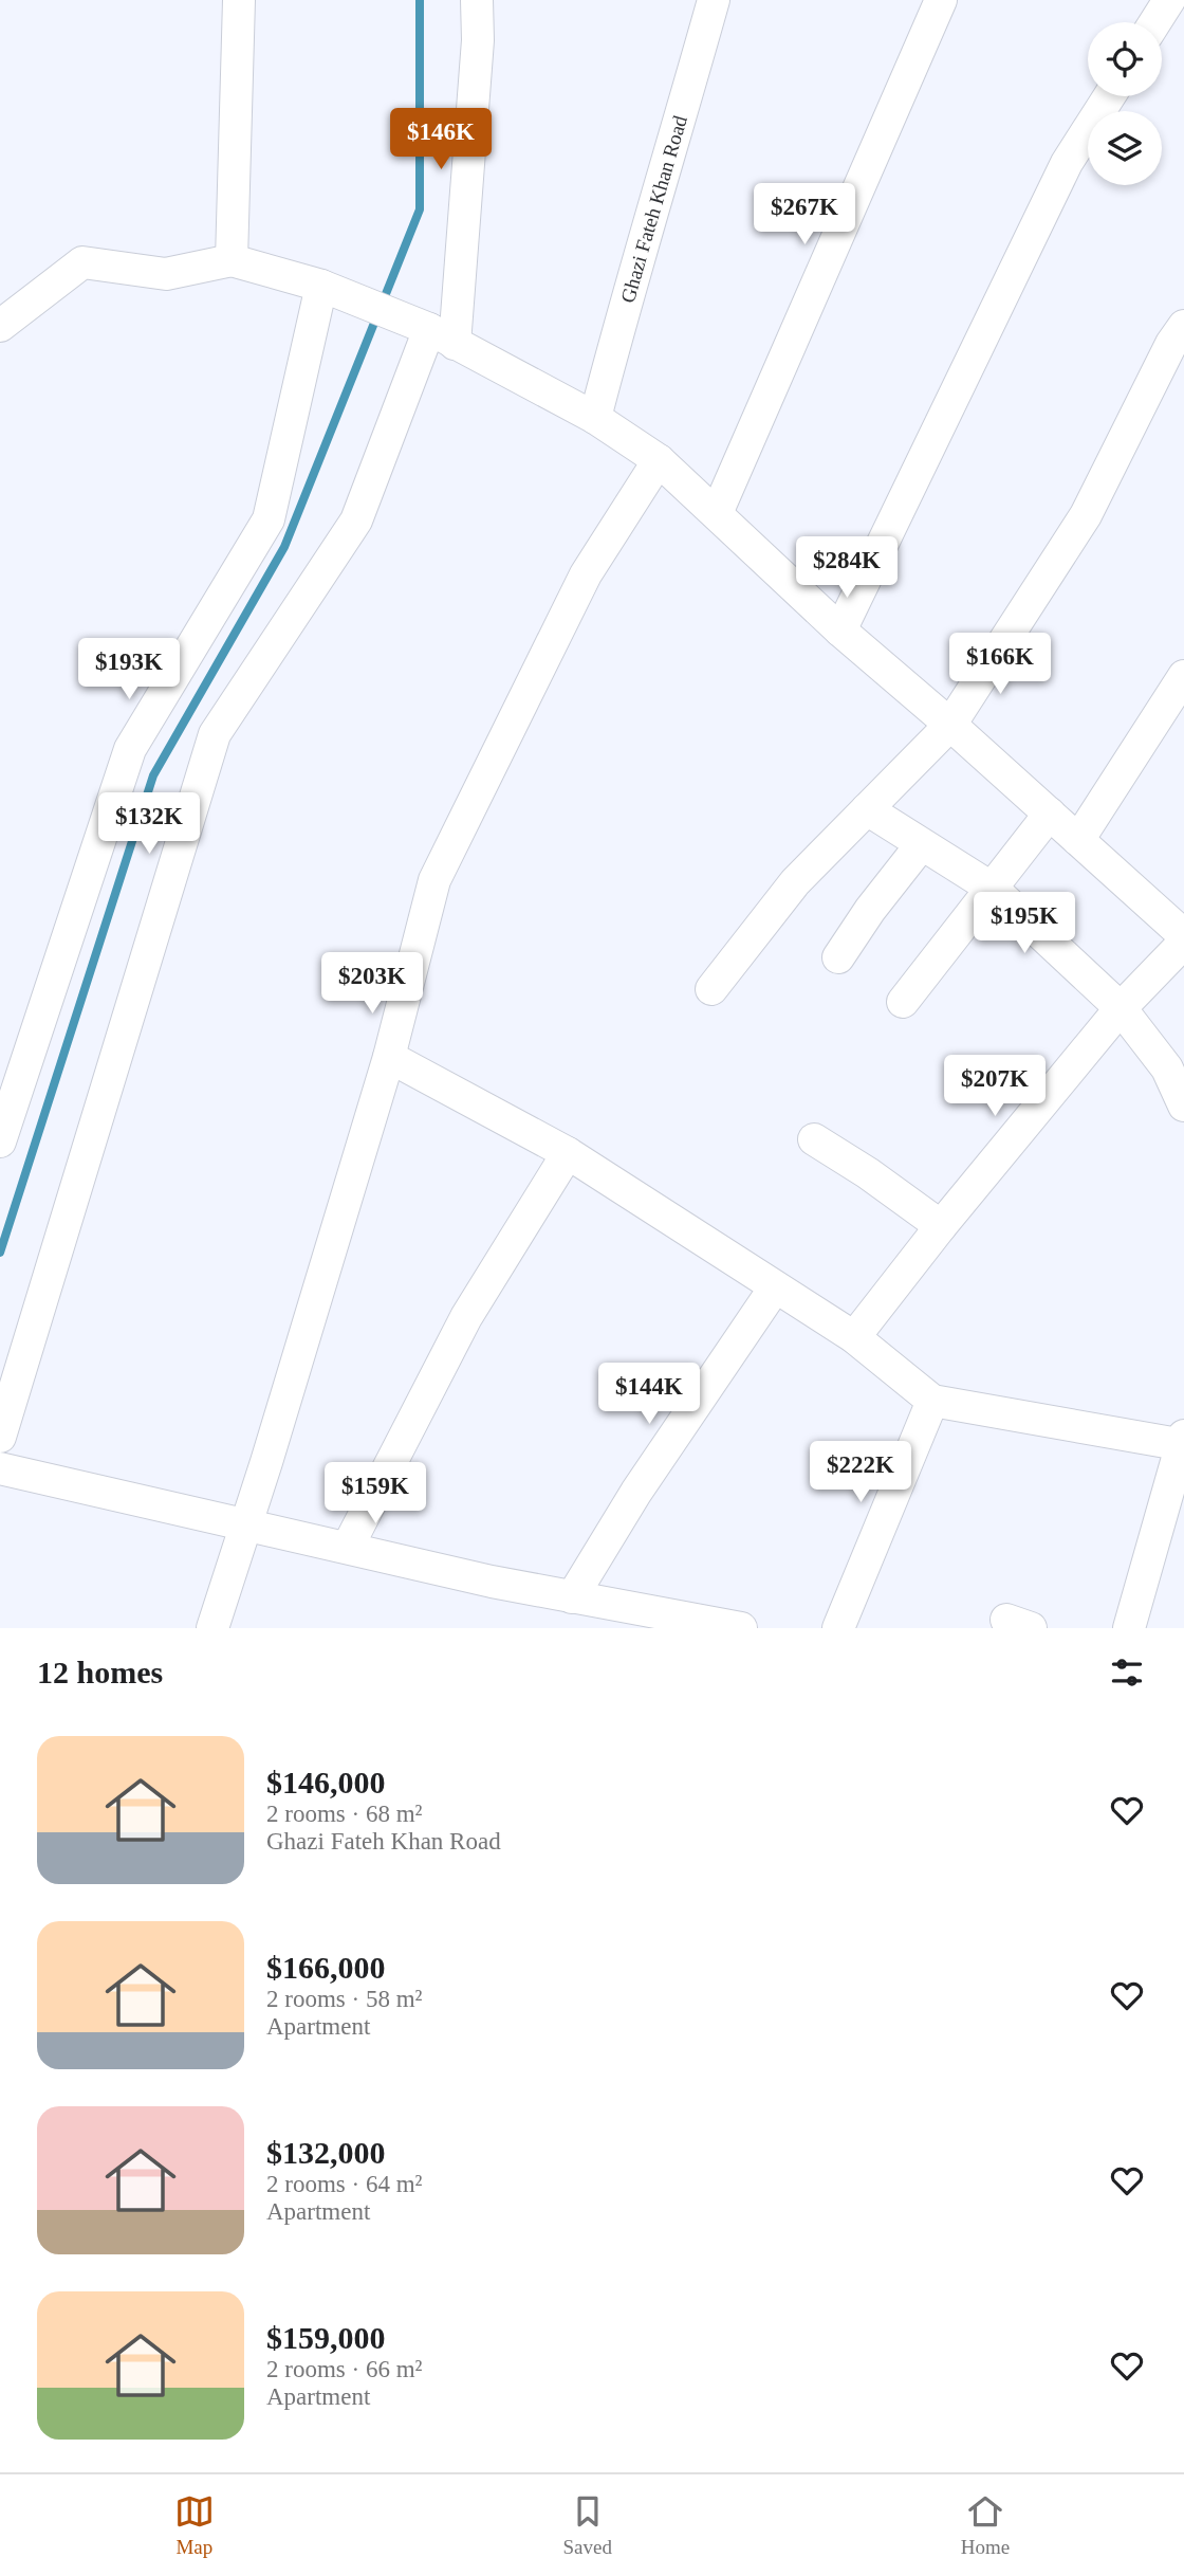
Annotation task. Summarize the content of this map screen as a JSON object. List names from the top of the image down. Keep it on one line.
{"streets":{"street":["Ghazi Fateh Khan Road"]},"page":{"price":["$146K","$267K","$284K","$166K","$193K","$132K","$195K","$203K","$207K","$144K","$222K","$159K"],"heading":"12 homes","list":[{"name":"$146,000","note":"2 rooms · 68 m² · Ghazi Fateh Khan Road"},{"name":"$166,000","note":"2 rooms · 58 m² · Apartment"},{"name":"$132,000","note":"2 rooms · 64 m² · Apartment"},{"name":"$159,000","note":"2 rooms · 66 m² · Apartment"}],"tabs":["Map","Saved","Home"]}}
